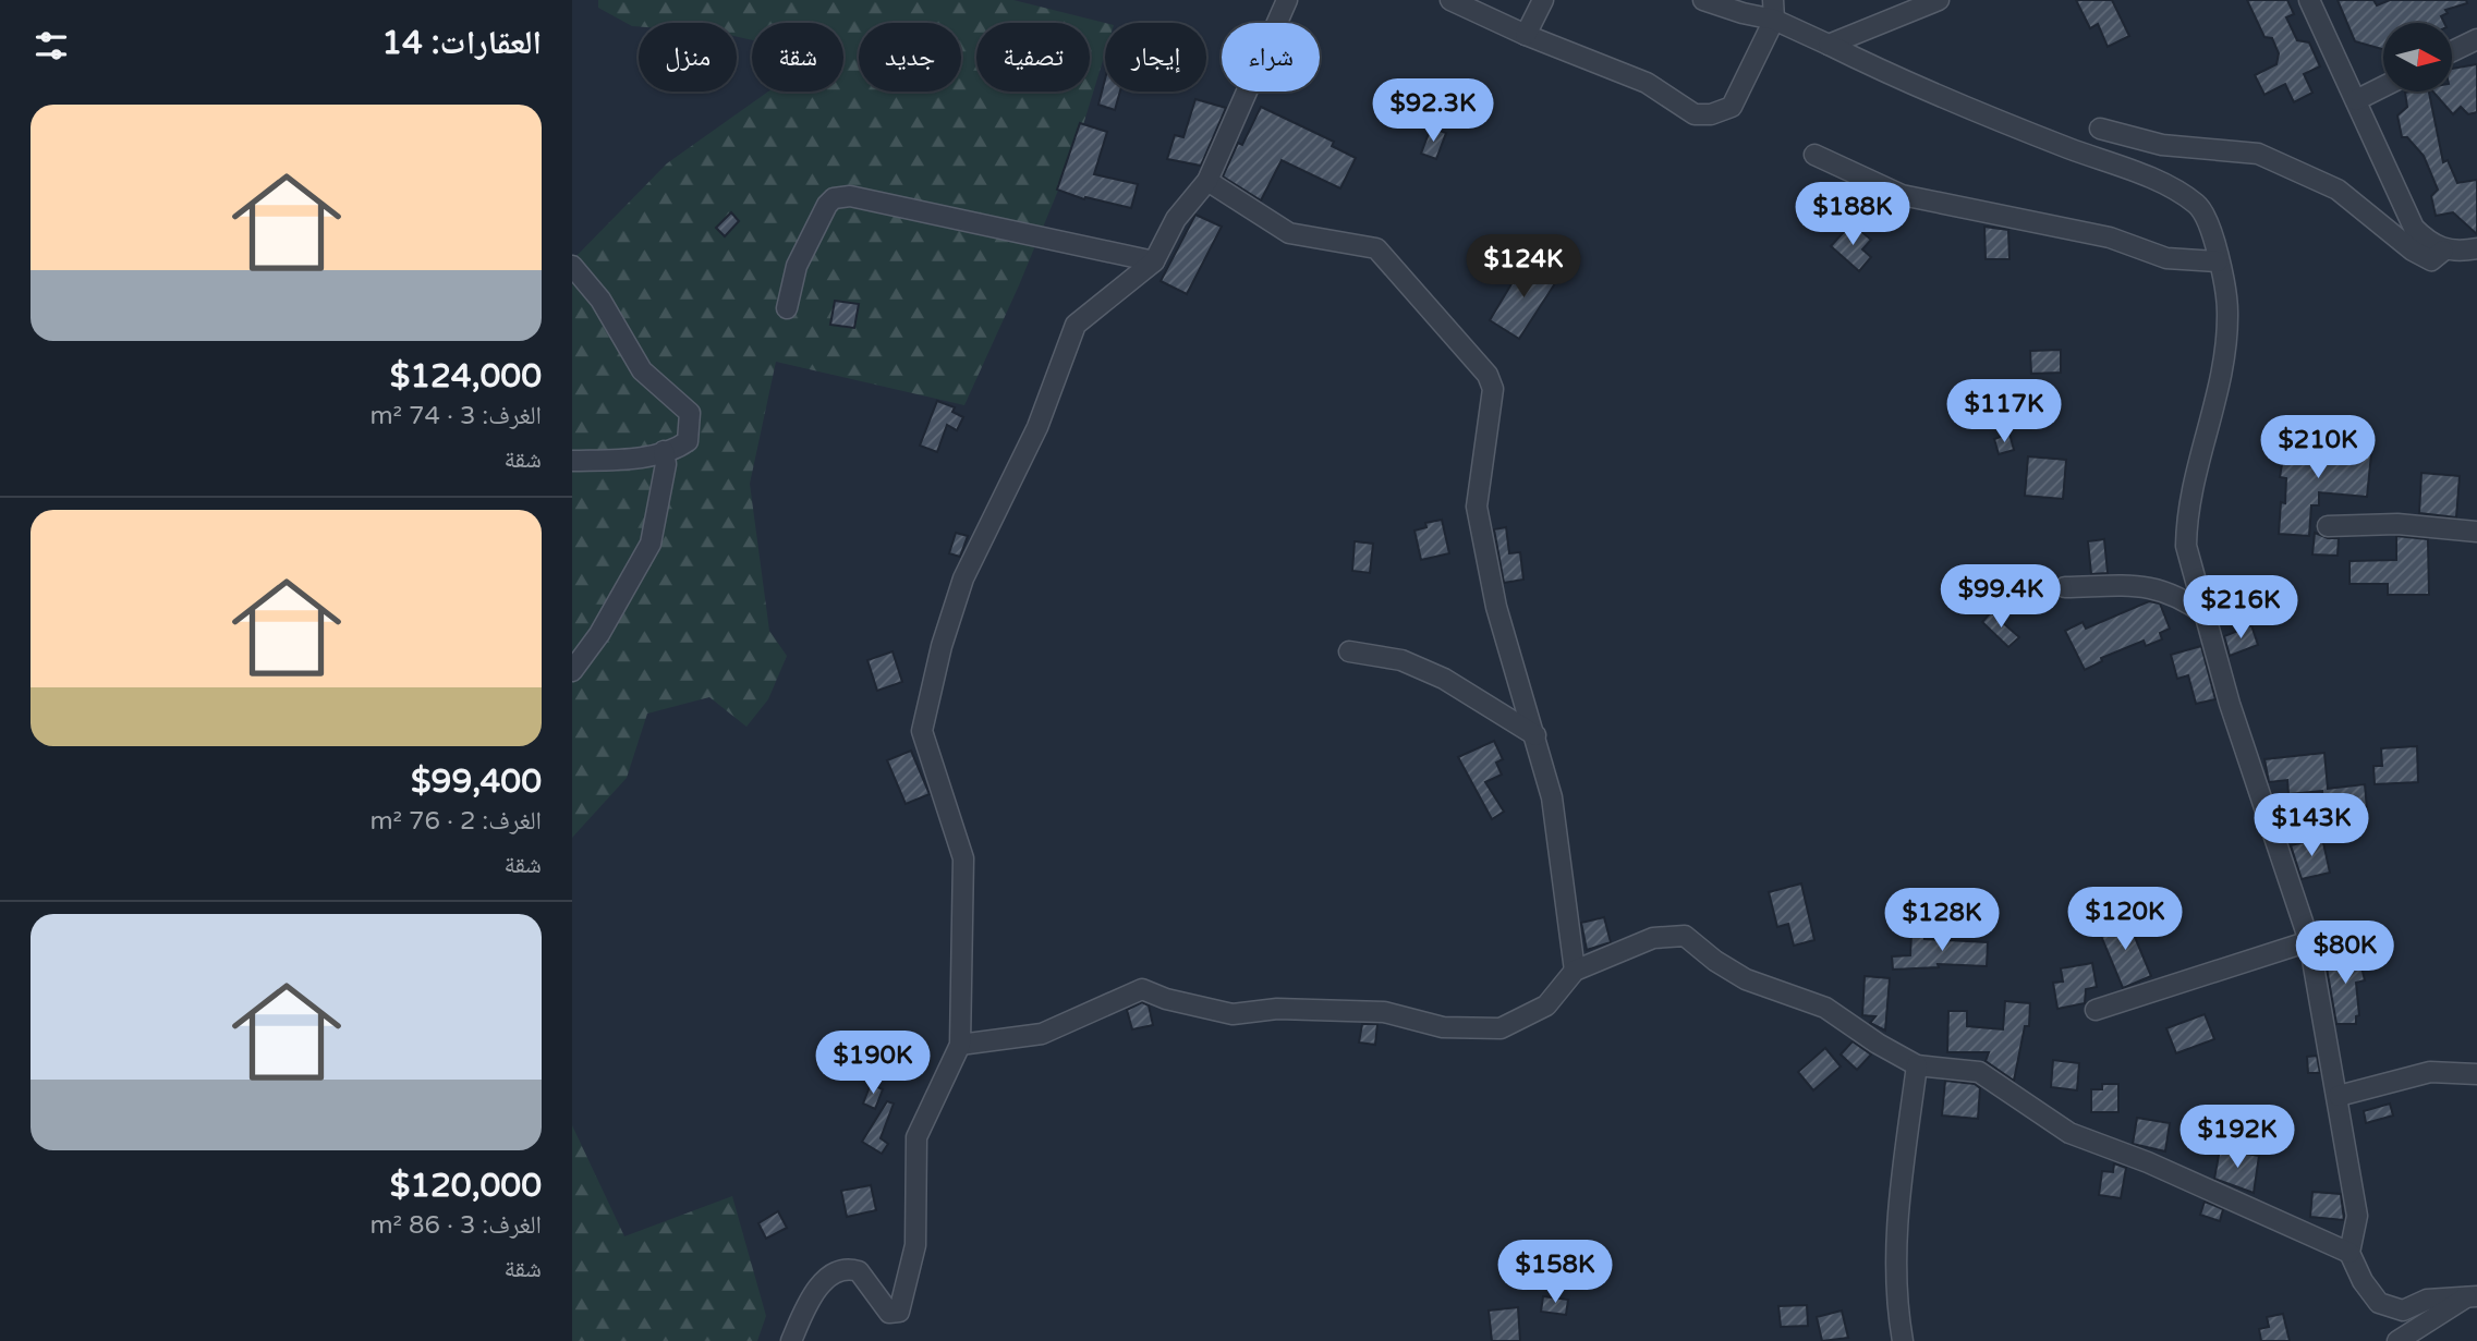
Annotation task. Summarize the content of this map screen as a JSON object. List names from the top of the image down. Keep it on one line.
{"north":"right","page":{"heading":"العقارات: 14","chip":["شراء","إيجار","تصفية","جديد","شقة","منزل"],"price":["$92.3K","$188K","$124K","$117K","$210K","$99.4K","$216K","$143K","$120K","$128K","$80K","$190K","$192K","$158K"],"list":[{"name":"$124,000","note":"الغرف: 3 · 74 m² · شقة"},{"name":"$99,400","note":"الغرف: 2 · 76 m² · شقة"},{"name":"$120,000","note":"الغرف: 3 · 86 m² · شقة"}]}}
